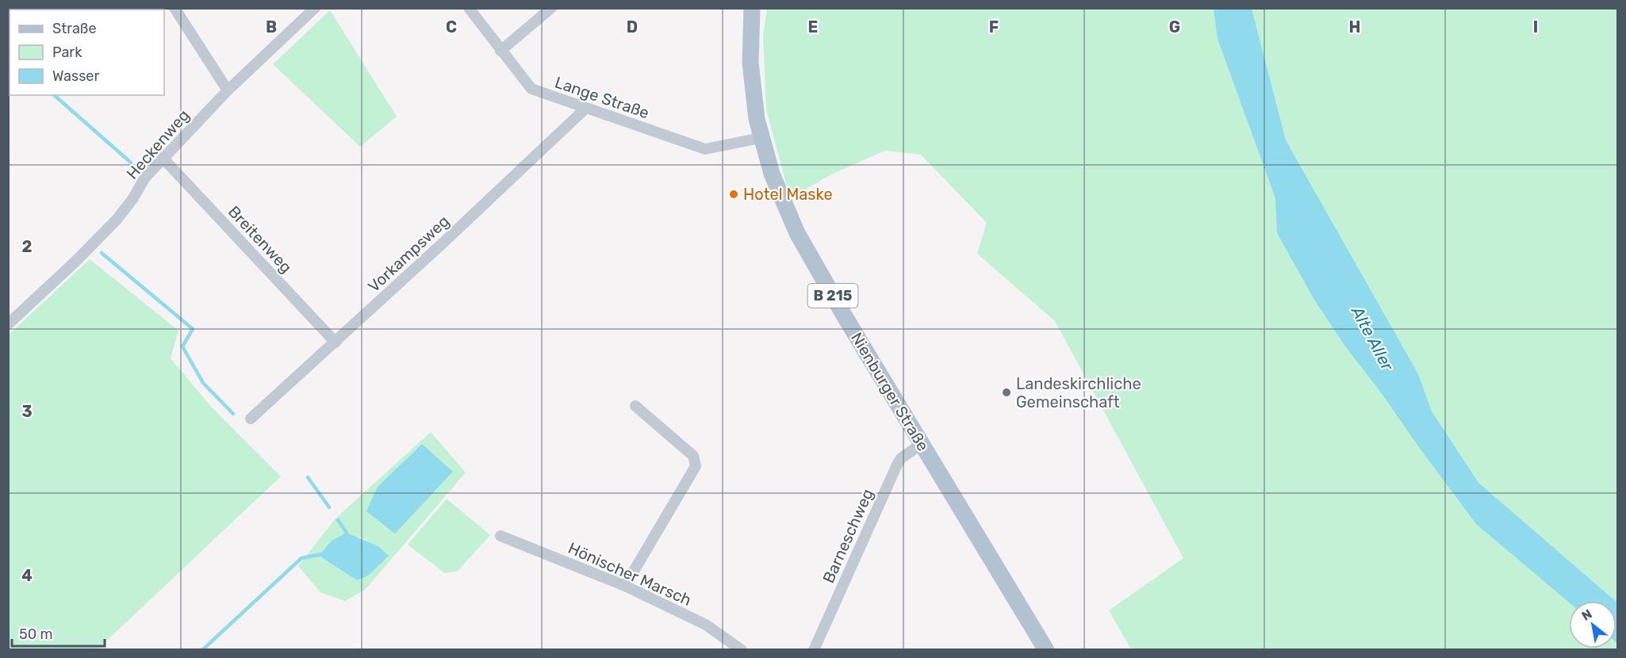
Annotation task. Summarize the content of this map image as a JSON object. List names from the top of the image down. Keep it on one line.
{"streets":{"main road":["B 215","Nienburger Straße"],"street":["Lange Straße","Heckenweg","Breitenweg","Vorkampsweg","Barneschweg","Hönischer Marsch"]},"crossings":[["Lange Straße","Vorkampsweg"],["Lange Straße","Nienburger Straße"],["Heckenweg","Breitenweg"],["Breitenweg","Vorkampsweg"],["Nienburger Straße","Barneschweg"]],"water":["Alte Aller"],"places":["Hotel Maske","Landeskirchliche Gemeinschaft"],"legend":["Straße","Park","Wasser"],"scale_bar":"50 m","north":"top left","grid":{"columns":["B","C","D","E","F","G","H","I"],"rows":["2","3","4"]}}
